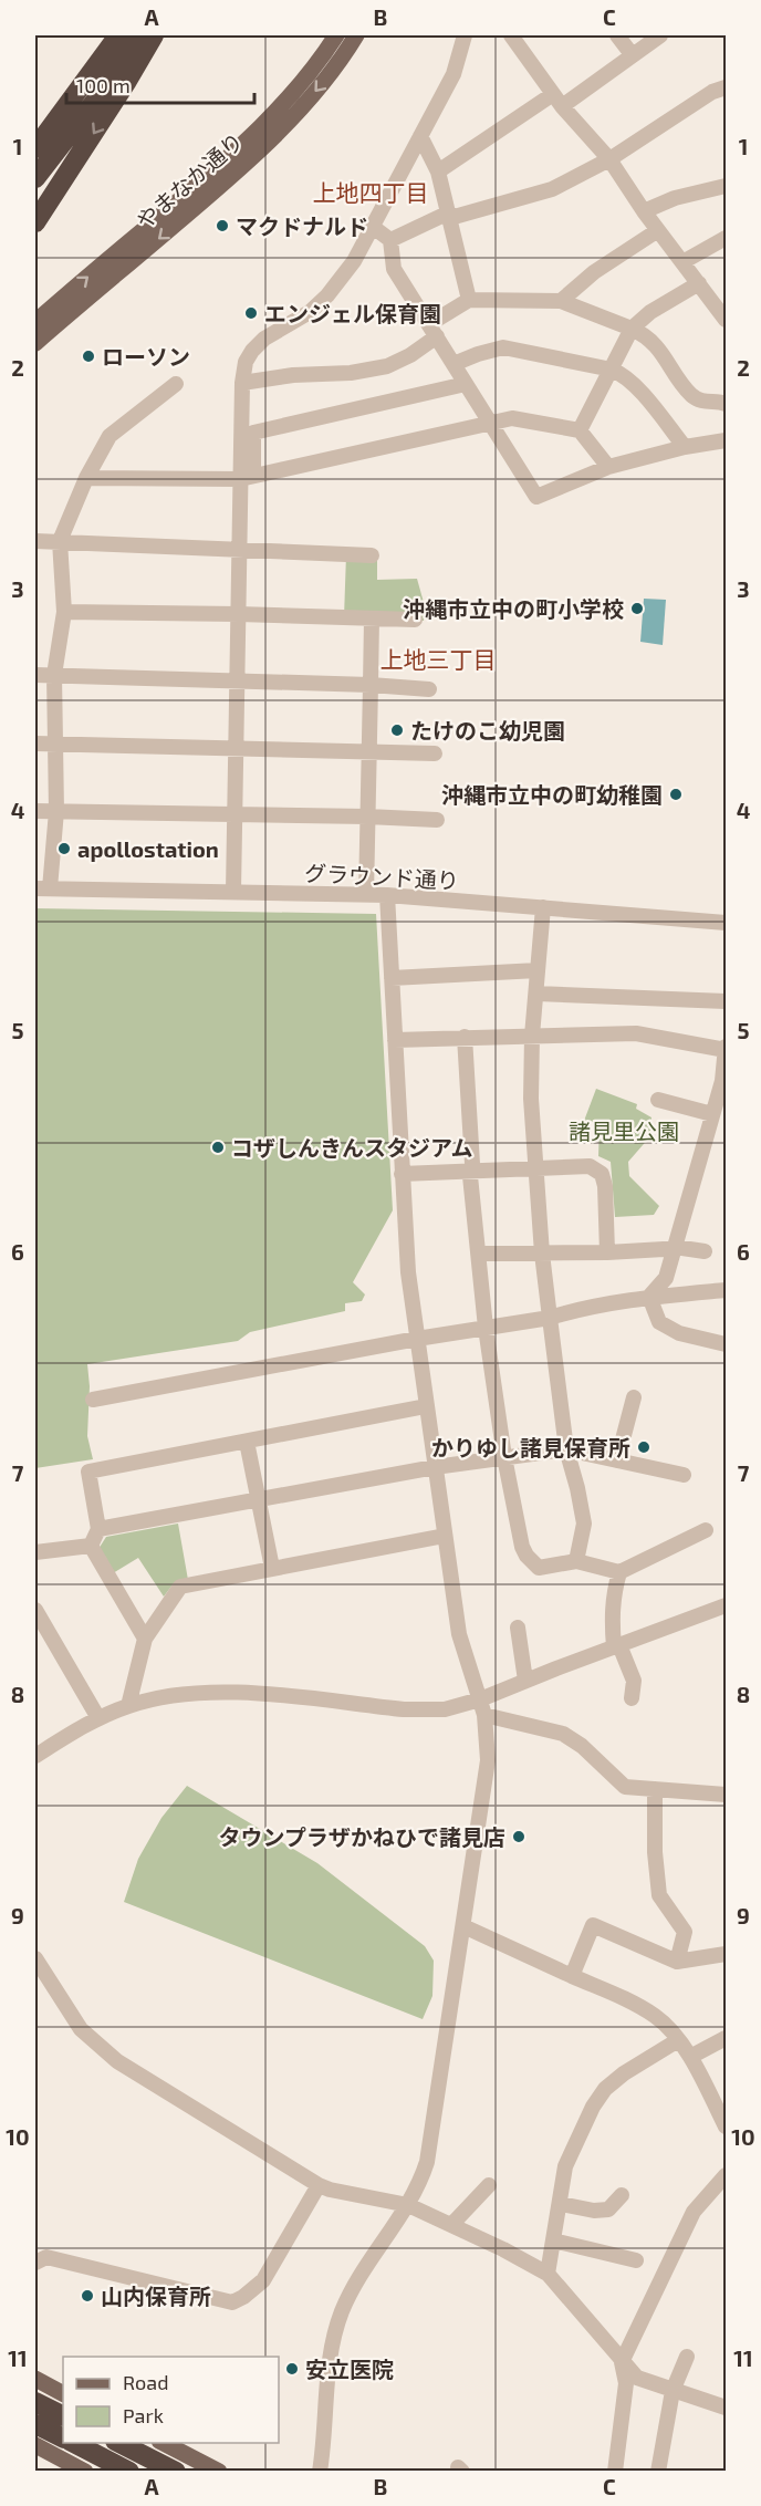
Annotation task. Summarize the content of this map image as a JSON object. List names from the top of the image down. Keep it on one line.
{"streets":{"main road":["やまなか通り"],"street":["グラウンド通り"]},"districts":["上地四丁目","上地三丁目"],"parks":["諸見里公園"],"places":["マクドナルド","エンジェル保育園","ローソン","沖縄市立中の町小学校","たけのこ幼児園","沖縄市立中の町幼稚園","apollostation","コザしんきんスタジアム","かりゆし諸見保育所","タウンプラザかねひで諸見店","山内保育所","安立医院"],"legend":["Road","Park"],"scale_bar":"100 m","grid":{"columns":["A","B","C"],"rows":["1","2","3","4","5","6","7","8","9","10","11"]}}
